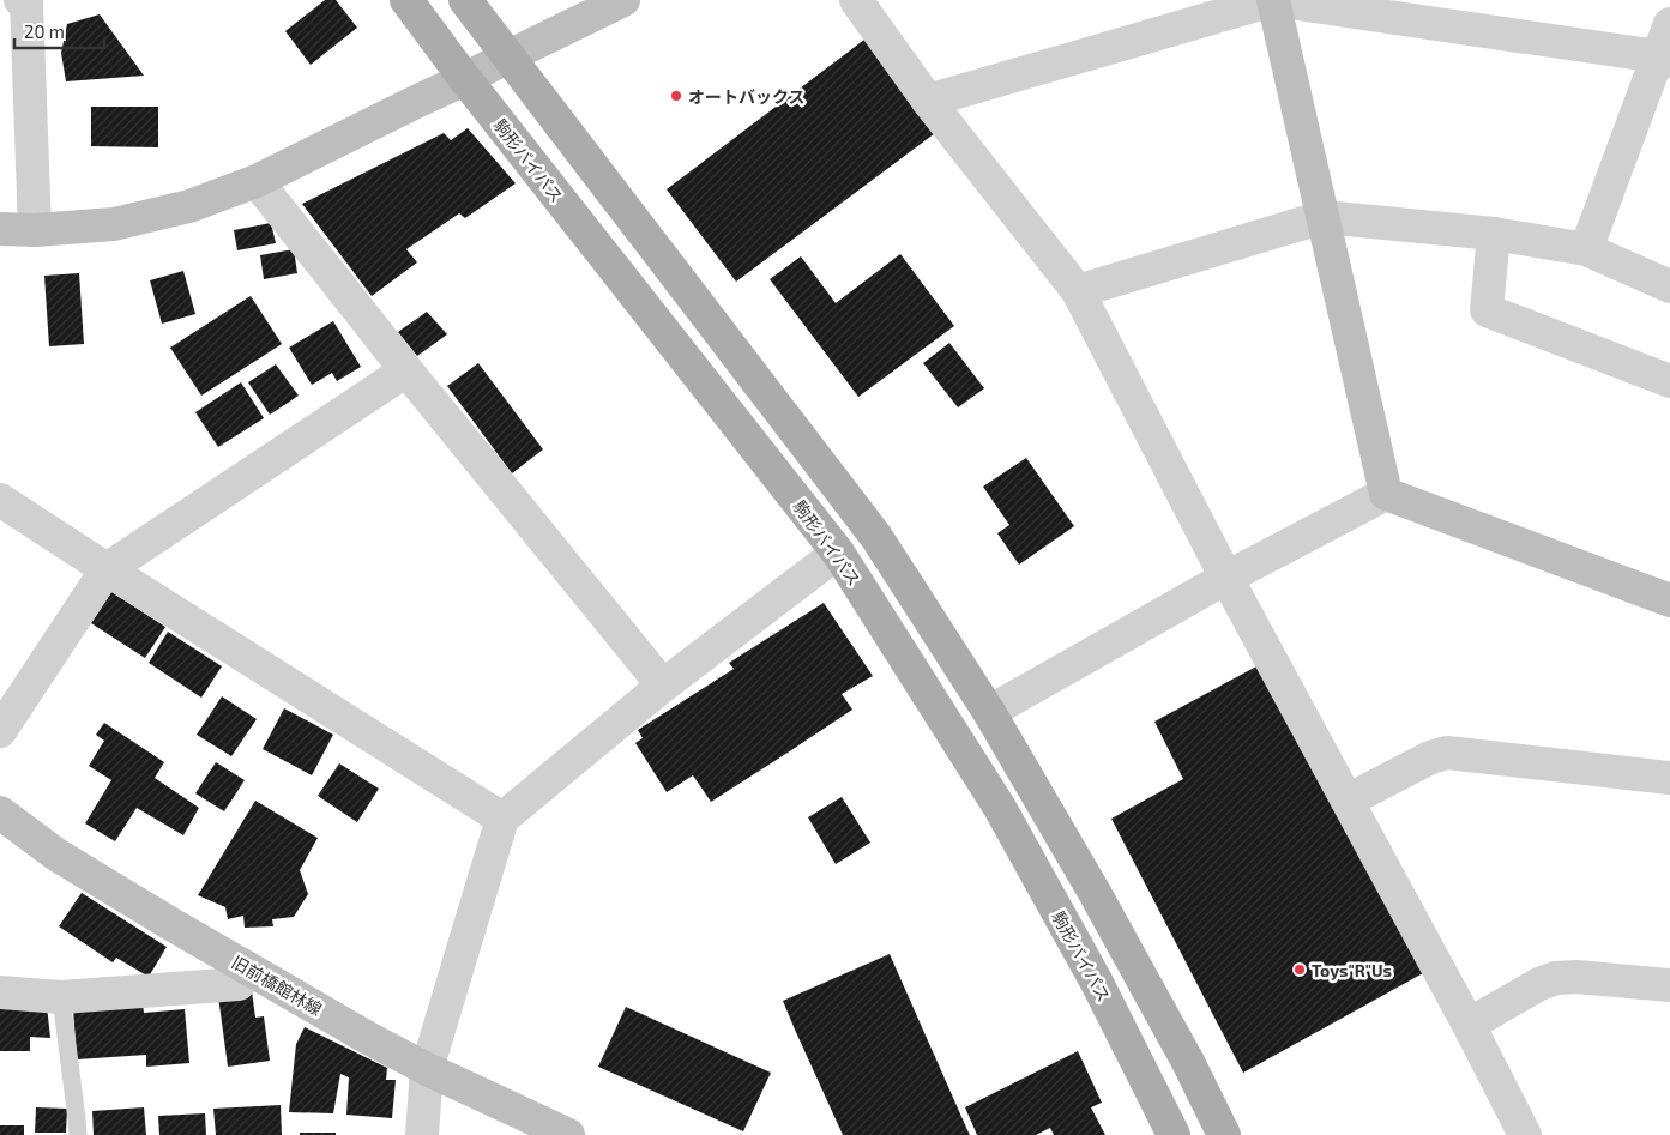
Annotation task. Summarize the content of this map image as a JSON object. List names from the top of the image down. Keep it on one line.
{"streets":{"main road":["駒形バイパス"],"street":["旧前橋館林線"]},"places":["オートバックス","Toys\"R\"Us"],"scale_bar":"20 m"}
